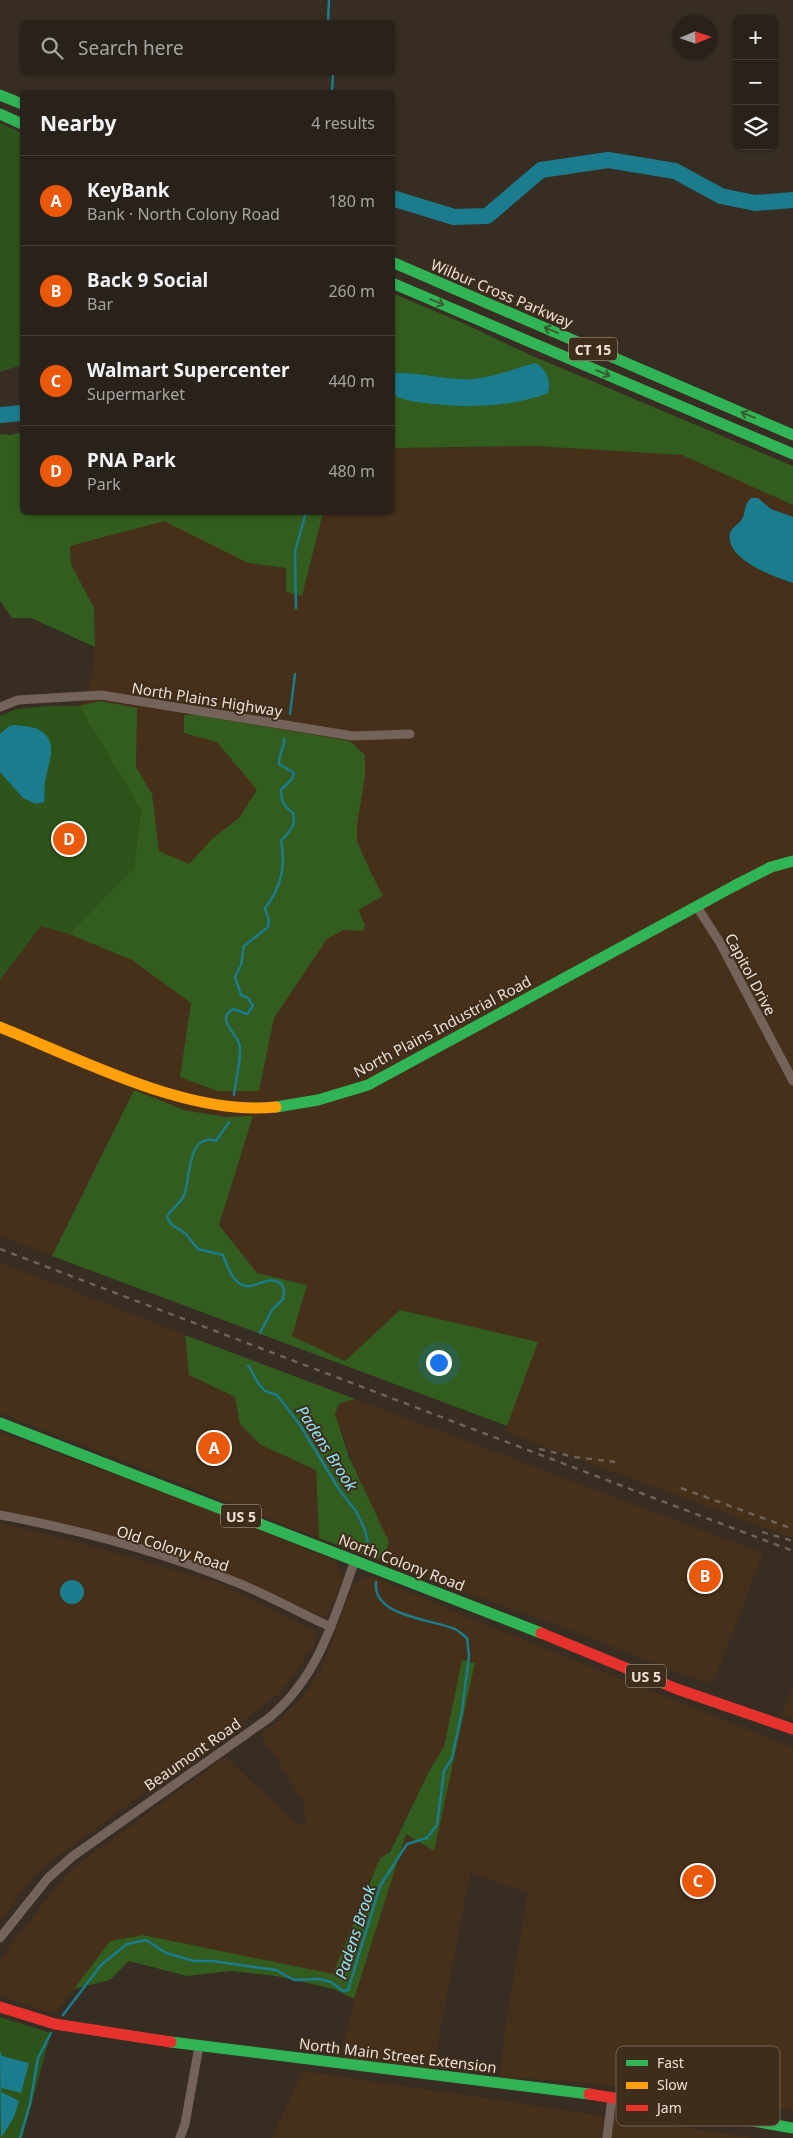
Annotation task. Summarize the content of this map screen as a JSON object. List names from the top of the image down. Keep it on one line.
{"streets":{"main road":["Wilbur Cross Parkway","CT 15","North Plains Industrial Road","US 5","North Colony Road","North Main Street Extension"],"street":["North Plains Highway","Capitol Drive","Old Colony Road","Beaumont Road"]},"crossings":[["Capitol Drive","North Plains Industrial Road"],["Old Colony Road","Beaumont Road"],["North Colony Road","Beaumont Road"]],"water":["Padens Brook"],"legend":["Fast","Slow","Jam"],"north":"right","page":{"map_buttons":["+","−"],"search":"Search here","heading":["Nearby","4 results"],"list":[{"mark":"A","name":"KeyBank","note":"Bank · North Colony Road","value":"180 m"},{"mark":"B","name":"Back 9 Social","note":"Bar","value":"260 m"},{"mark":"C","name":"Walmart Supercenter","note":"Supermarket","value":"440 m"},{"mark":"D","name":"PNA Park","note":"Park","value":"480 m"}],"pins":["D","A","B","C"]}}
